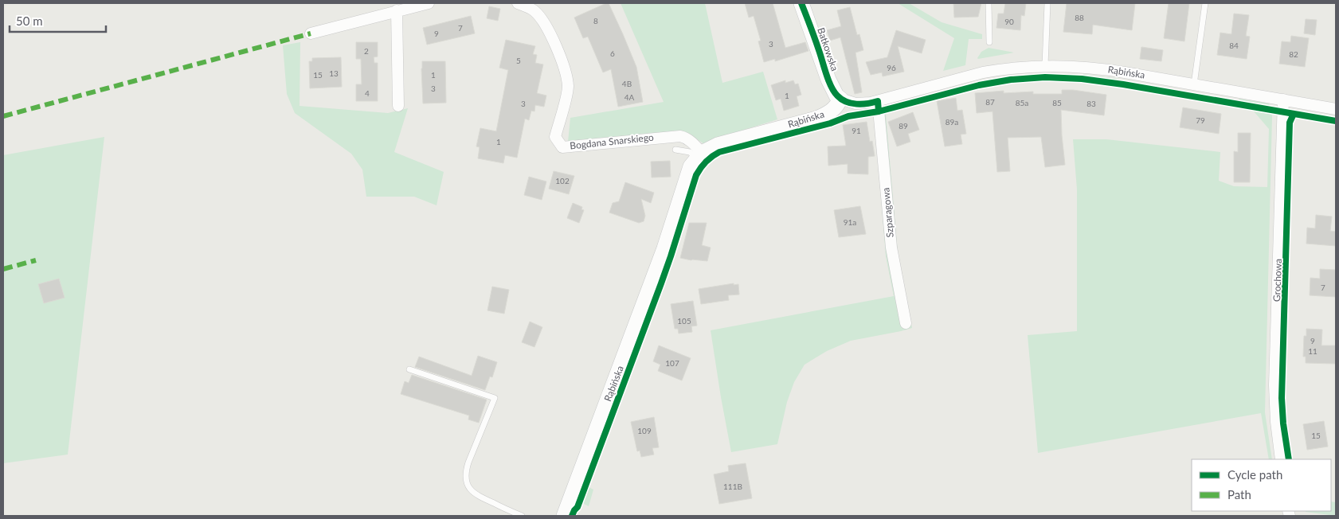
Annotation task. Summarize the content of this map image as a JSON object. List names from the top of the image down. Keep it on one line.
{"streets":{"street":["Batkowska","Rąbińska","Bogdana Snarskiego","Szparagowa","Grochowa"]},"crossings":[["Batkowska","Rąbińska"],["Rąbińska","Bogdana Snarskiego"],["Rąbińska","Szparagowa"],["Rąbińska","Grochowa"]],"house_numbers":["88","8","90","7","9","3","84","2","6","82","5","96","13","15","1","4B","3","4","1","4A","87","85a","85","3","83","79","89a","89","91","1","102","91a","7","105","9","11","107","109","15","111B"],"legend":["Cycle path","Path"],"scale_bar":"50 m"}
